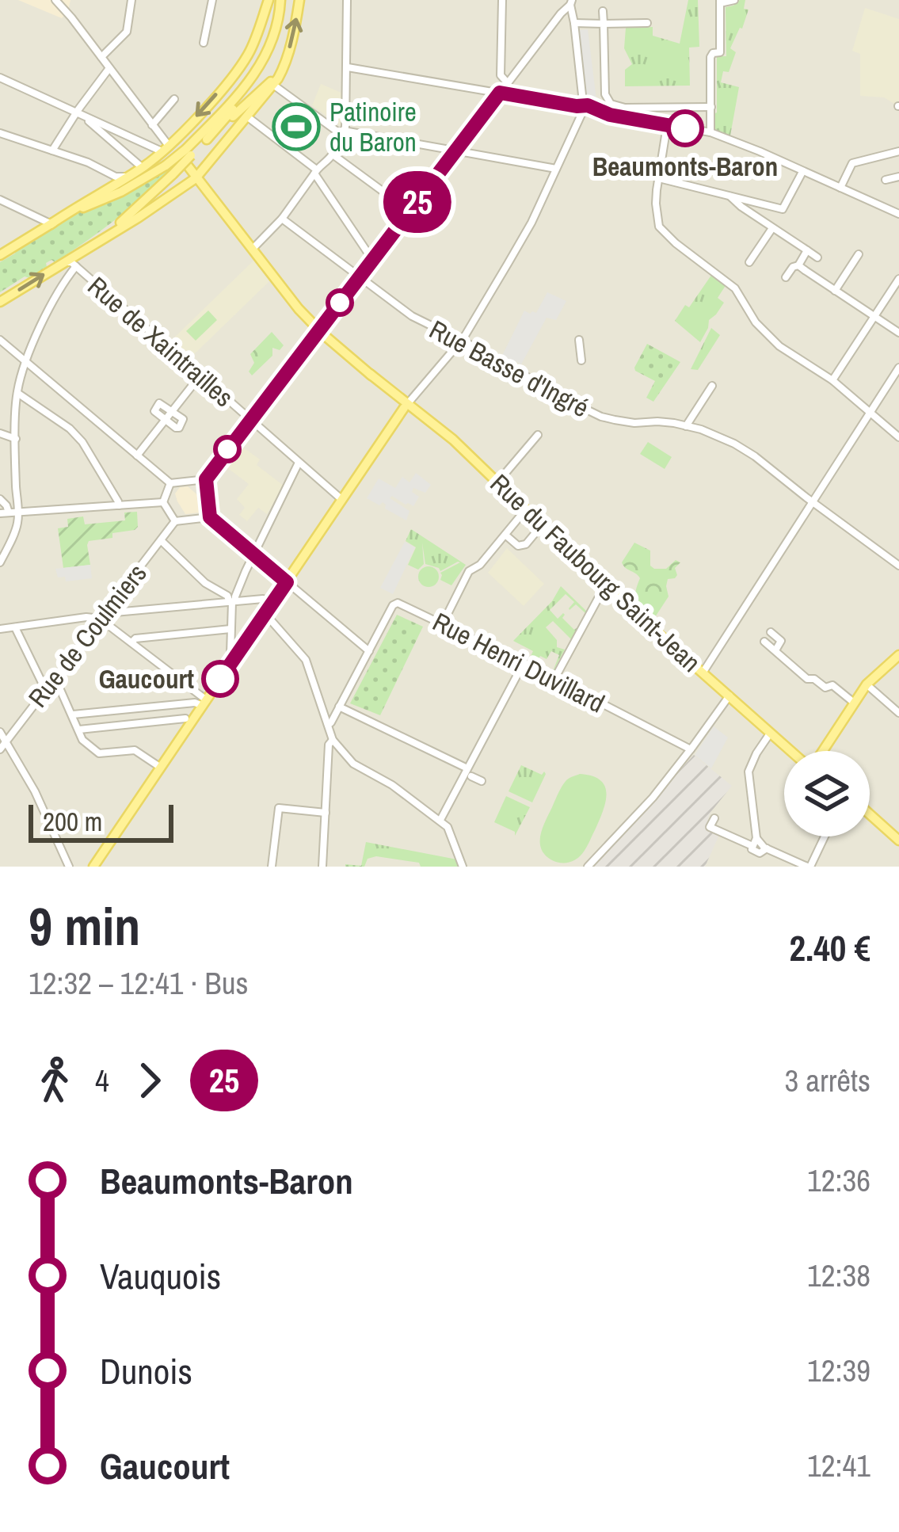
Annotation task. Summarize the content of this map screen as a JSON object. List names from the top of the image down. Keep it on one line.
{"streets":{"main road":["Rue du Faubourg Saint-Jean"],"street":["Rue de Xaintrailles","Rue Basse d'Ingré","Rue de Coulmiers","Rue Henri Duvillard"]},"places":{"sports":["Patinoire du Baron"],"other":["Beaumonts-Baron","Gaucourt"]},"lines":["bus line 25"],"scale_bar":"200 m","page":{"on_map":"25","scale":"200 m","heading":["9 min","12:32 – 12:41 · Bus","2.40 €"],"legs":["4","25","3 arrêts"],"list":[{"name":"Beaumonts-Baron","value":"12:36"},{"name":"Vauquois","value":"12:38"},{"name":"Dunois","value":"12:39"},{"name":"Gaucourt","value":"12:41"}]}}
